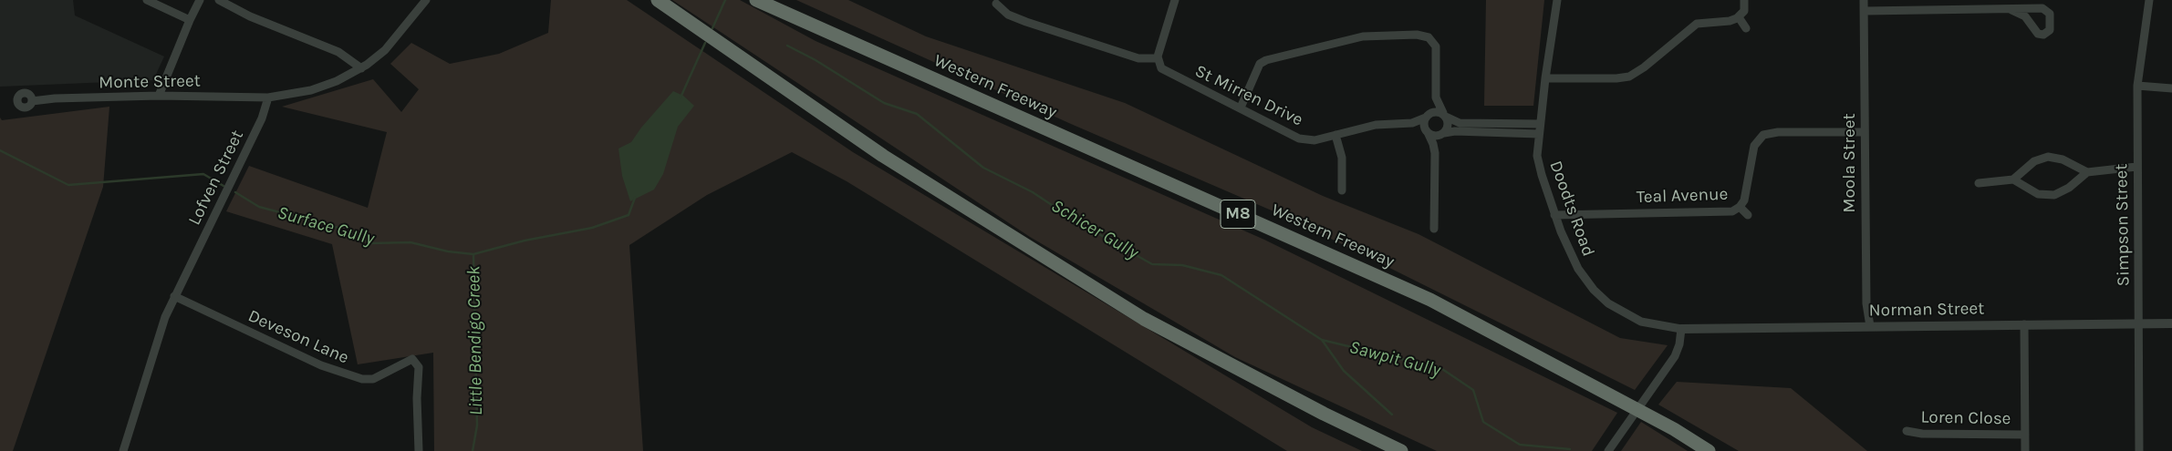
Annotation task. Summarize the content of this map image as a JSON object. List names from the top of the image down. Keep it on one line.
{"streets":{"highway":["Western Freeway","M8"],"street":["Monte Street","St Mirren Drive","Moola Street","Lofven Street","Teal Avenue","Doodts Road","Simpson Street","Norman Street","Deveson Lane","Loren Close"]},"crossings":[["Monte Street","Lofven Street"],["Moola Street","Teal Avenue"],["Moola Street","Norman Street"],["Lofven Street","Deveson Lane"],["Teal Avenue","Doodts Road"],["Doodts Road","Norman Street"],["Simpson Street","Norman Street"]],"water":["Surface Gully","Schicer Gully","Little Bendigo Creek","Sawpit Gully"]}
